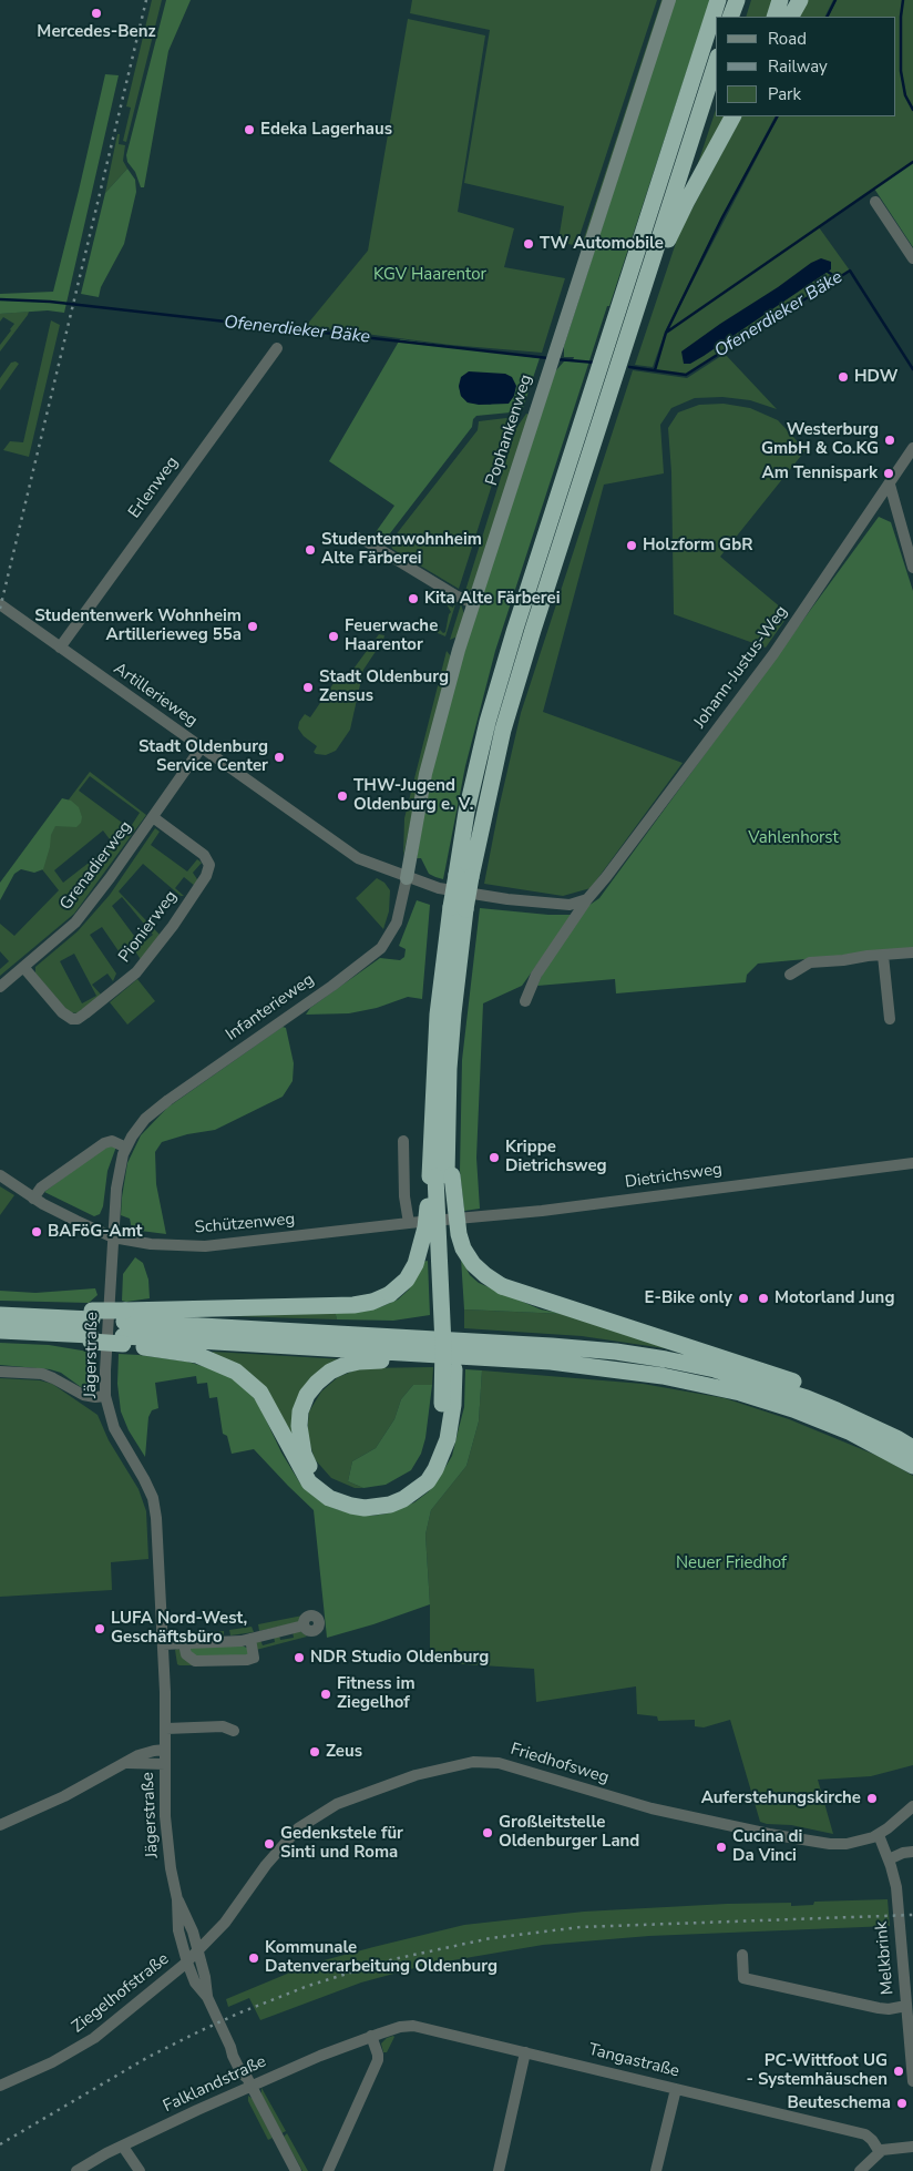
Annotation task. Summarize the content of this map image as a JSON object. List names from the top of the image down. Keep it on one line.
{"streets":{"street":["Pophankenweg","Erlenweg","Johann-Justus-Weg","Artillerieweg","Grenadierweg","Pionierweg","Infanterieweg","Dietrichsweg","Schützenweg","Jägerstraße","Friedhofsweg","Melkbrink","Ziegelhofstraße","Tangastraße","Falklandstraße"]},"crossings":[["Pophankenweg","Artillerieweg"],["Pophankenweg","Infanterieweg"],["Erlenweg","Artillerieweg"],["Artillerieweg","Grenadierweg"],["Artillerieweg","Infanterieweg"],["Grenadierweg","Pionierweg"],["Infanterieweg","Schützenweg"],["Infanterieweg","Jägerstraße"],["Dietrichsweg","Schützenweg"],["Schützenweg","Jägerstraße"],["Jägerstraße","Friedhofsweg"],["Jägerstraße","Ziegelhofstraße"],["Friedhofsweg","Melkbrink"],["Friedhofsweg","Ziegelhofstraße"],["Tangastraße","Falklandstraße"]],"water":["Ofenerdieker Bäke"],"parks":["KGV Haarentor","Vahlenhorst","Neuer Friedhof"],"places":["Mercedes-Benz","Edeka Lagerhaus","TW Automobile","HDW","Westerburg GmbH & Co.KG","Am Tennispark","Holzform GbR","Studentenwohnheim Alte Färberei","Kita Alte Färberei","Studentenwerk Wohnheim Artillerieweg 55a","Feuerwache Haarentor","Stadt Oldenburg Zensus","Stadt Oldenburg Service Center","THW-Jugend Oldenburg e. V.","Krippe Dietrichsweg","BAFöG-Amt","E-Bike only","Motorland Jung","LUFA Nord-West, Geschäftsbüro","NDR Studio Oldenburg","Fitness im Ziegelhof","Zeus","Auferstehungskirche","Großleitstelle Oldenburger Land","Gedenkstele für Sinti und Roma","Cucina di Da Vinci","Kommunale Datenverarbeitung Oldenburg","PC-Wittfoot UG - Systemhäuschen","Beuteschema"],"legend":["Road","Railway","Park"]}
